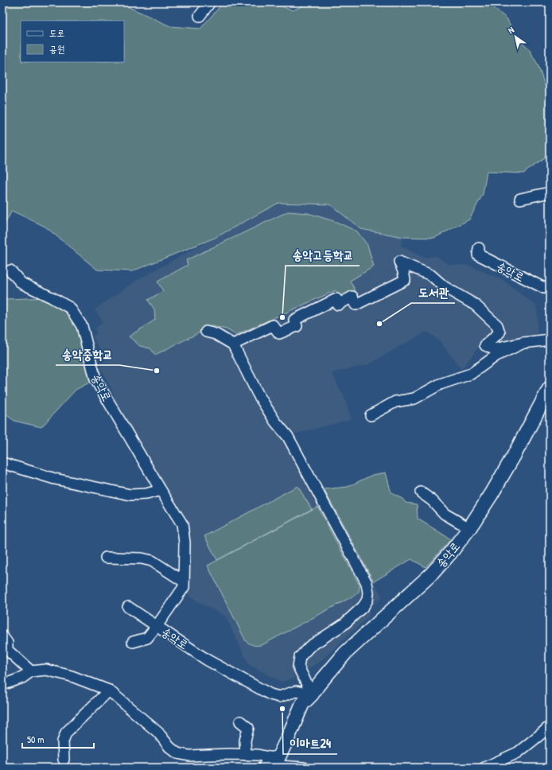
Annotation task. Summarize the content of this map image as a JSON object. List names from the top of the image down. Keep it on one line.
{"streets":{"main road":["송악로"]},"places":["송악고등학교","도서관","송악중학교","이마트24"],"legend":["도로","공원"],"scale_bar":"50 m","north":"top left"}
